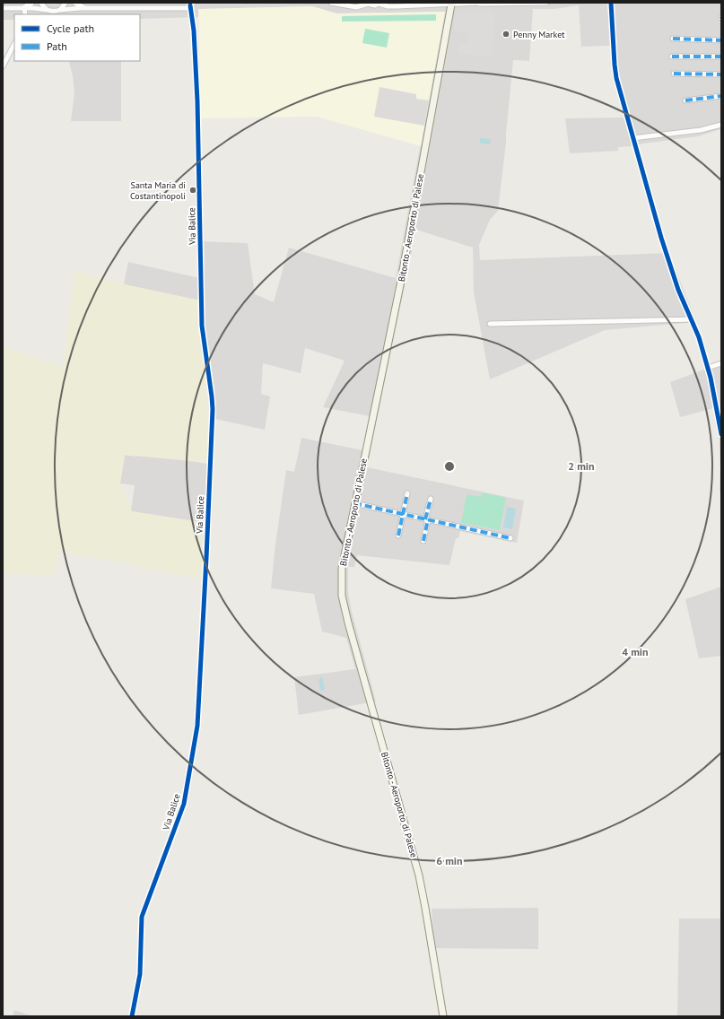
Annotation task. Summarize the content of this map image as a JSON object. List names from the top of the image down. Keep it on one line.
{"streets":{"main road":["Bitonto - Aeroporto di Palese"],"street":["Via Balice"]},"places":["Penny Market","Santa Maria di Costantinopoli"],"legend":["Cycle path","Path"],"rings":["2 min","4 min","6 min"]}
